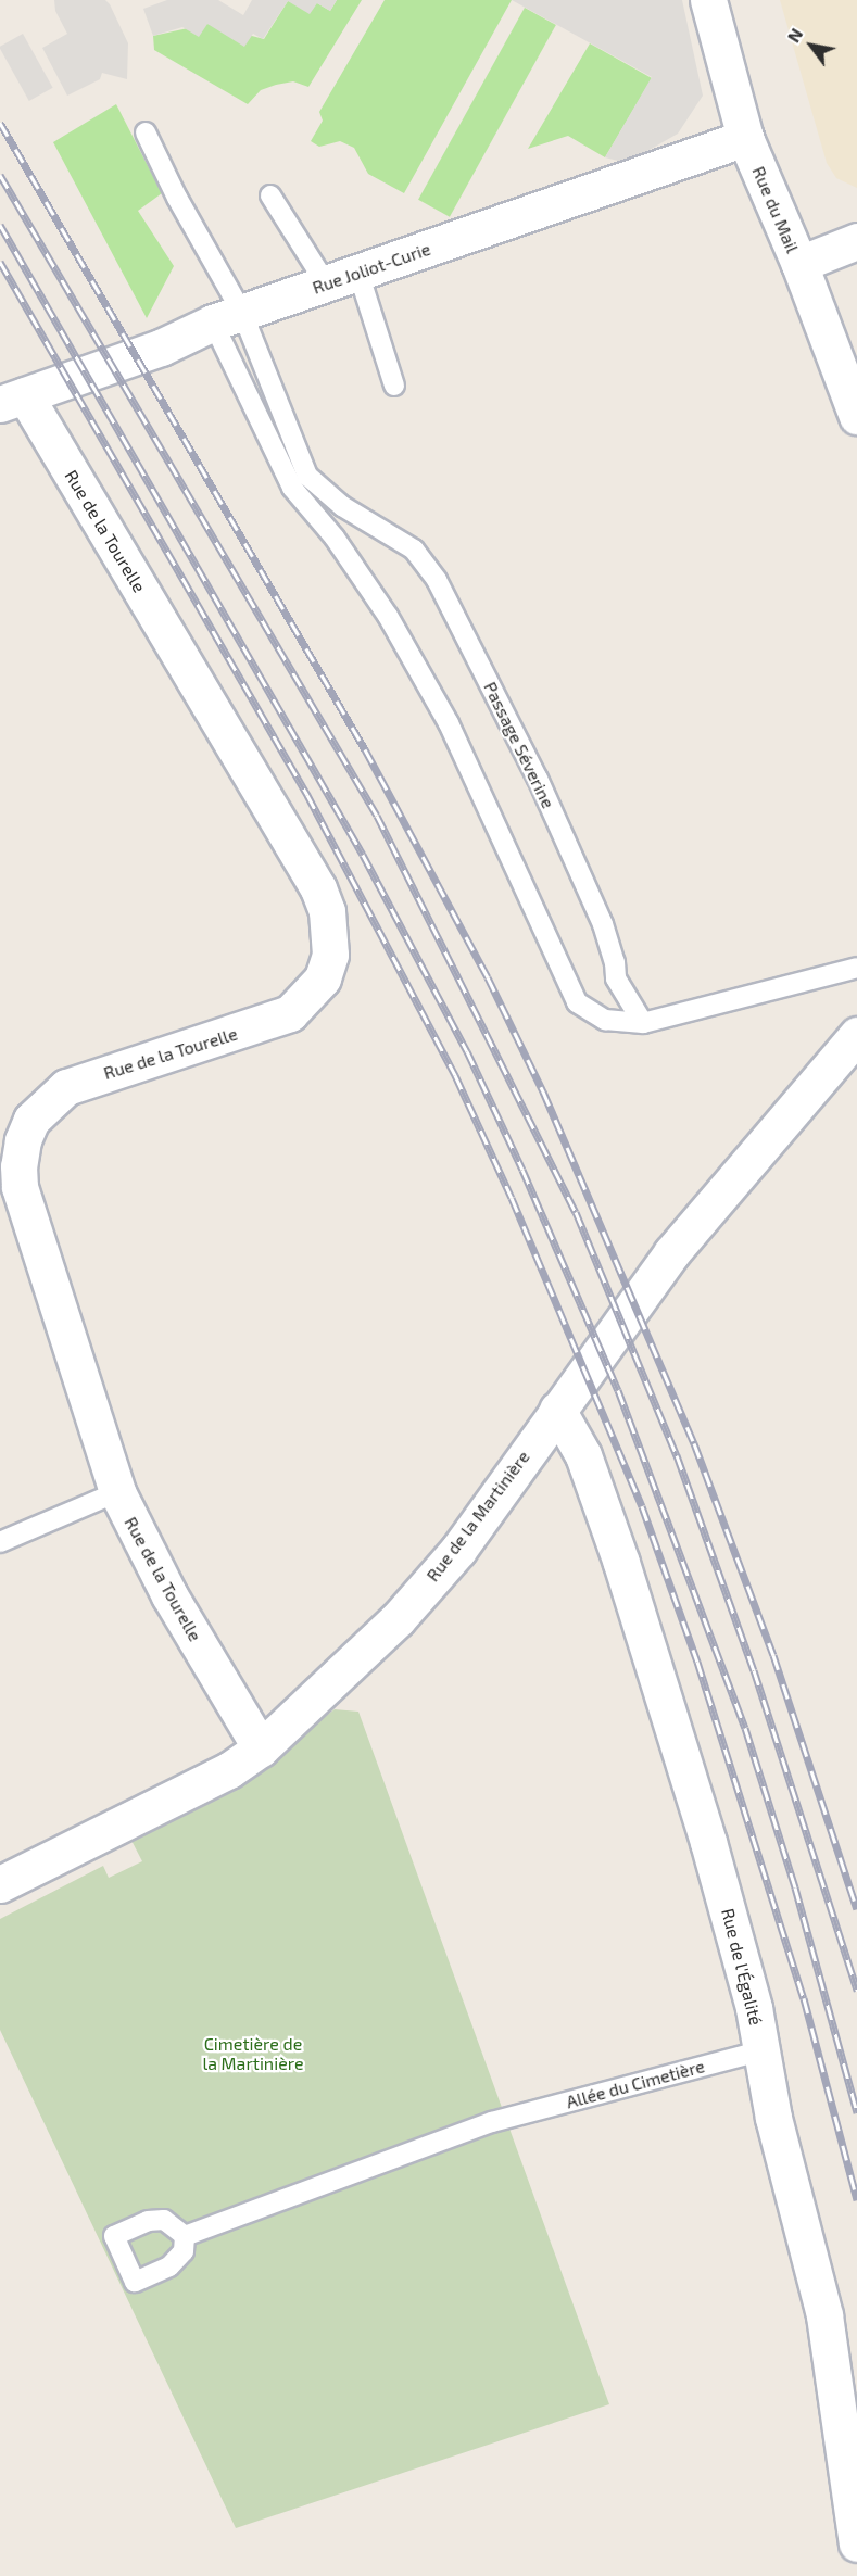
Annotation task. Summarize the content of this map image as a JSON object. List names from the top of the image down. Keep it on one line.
{"streets":{"street":["Rue du Mail","Rue Joliot-Curie","Rue de la Tourelle","Rue de la Martinière","Rue de l'Égalité"],"lane":["Passage Séverine","Allée du Cimetière"]},"crossings":[["Rue du Mail","Rue Joliot-Curie"],["Rue Joliot-Curie","Rue de la Tourelle"],["Rue Joliot-Curie","Passage Séverine"],["Rue de la Tourelle","Rue de la Martinière"],["Rue de la Martinière","Rue de l'Égalité"],["Rue de l'Égalité","Allée du Cimetière"]],"parks":["Cimetière de la Martinière"],"north":"top left"}
